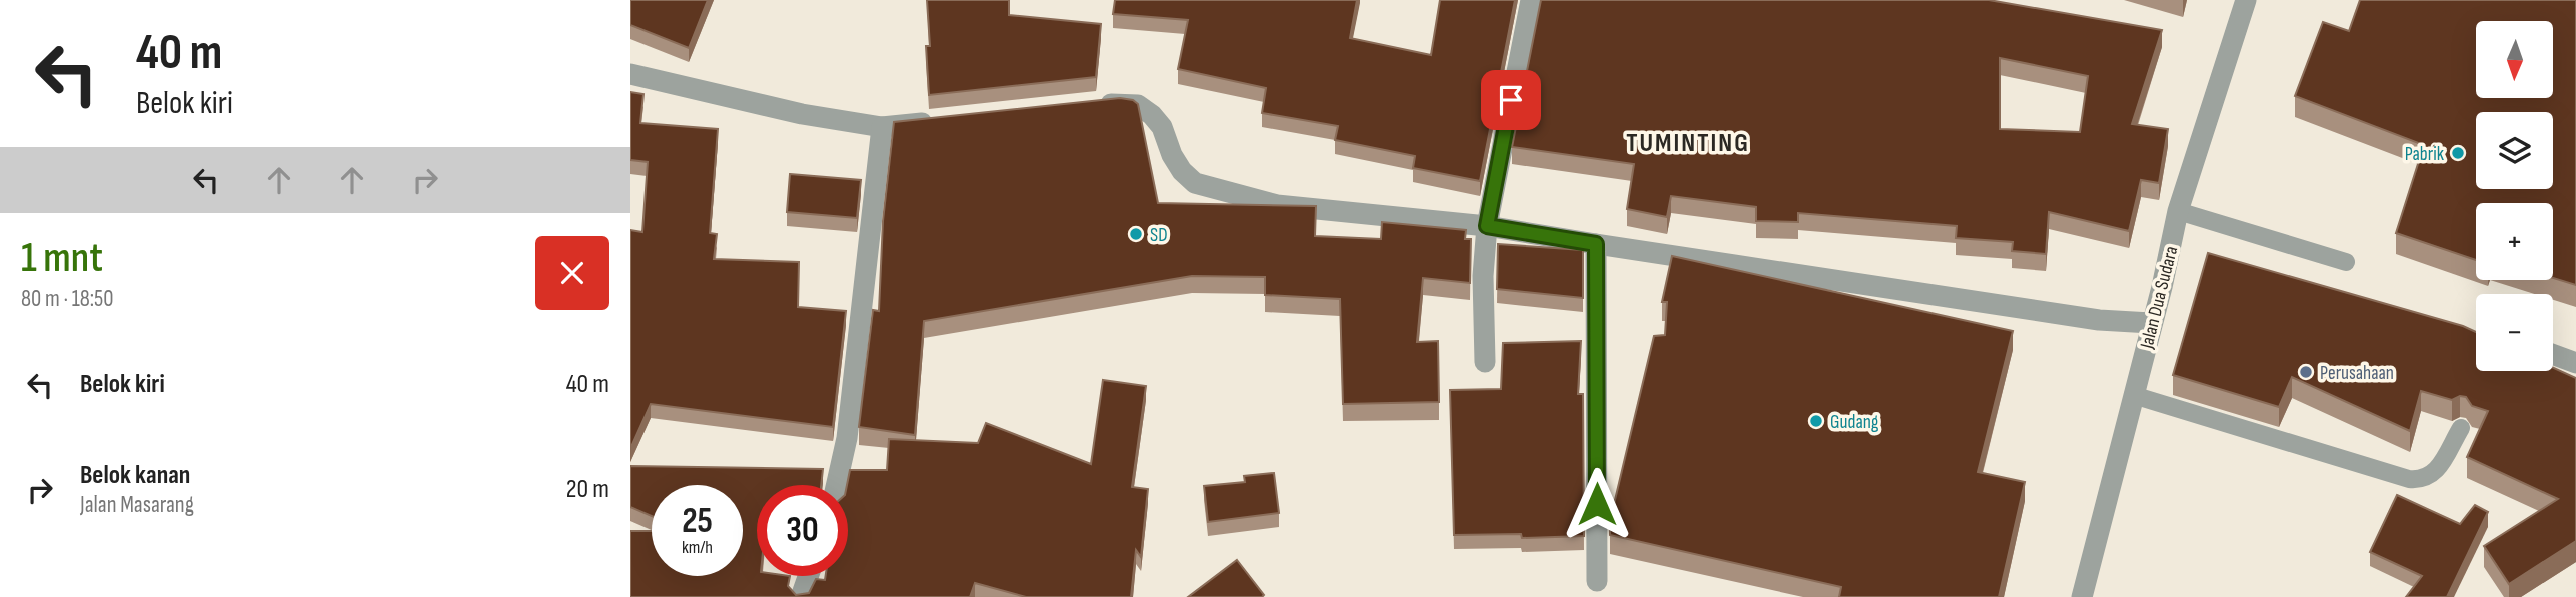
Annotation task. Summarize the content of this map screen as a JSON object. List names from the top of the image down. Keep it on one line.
{"streets":{"street":["Jalan Dua Sudara"]},"districts":["TUMINTING"],"places":["Pabrik","SD","Perusahaan","Gudang"],"north":"bottom","page":{"turn":["40 m","Belok kiri"],"map_buttons":["+","−"],"heading":["1 mnt","80 m · 18:50"],"list":[{"name":"Belok kiri","value":"40 m"},{"name":"Belok kanan","note":"Jalan Masarang","value":"20 m"}],"speed":"25 km/h","limit":"30"}}
